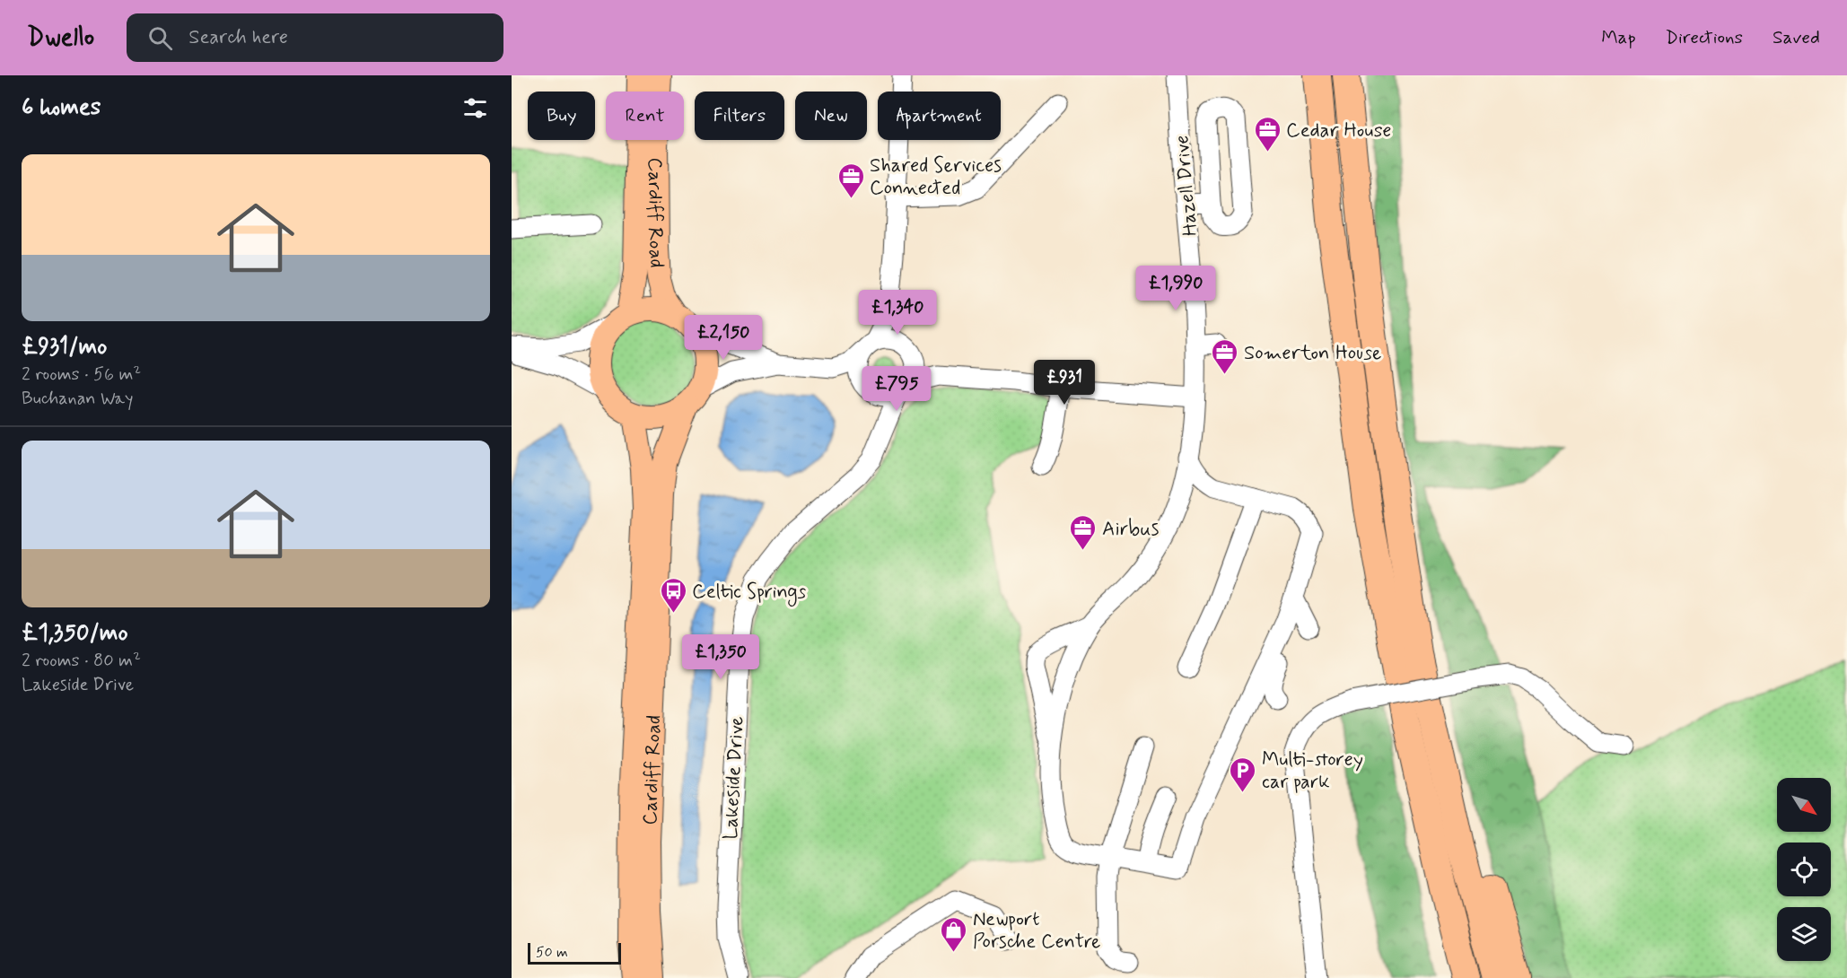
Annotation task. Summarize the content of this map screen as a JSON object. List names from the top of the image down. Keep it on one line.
{"streets":{"main road":["Cardiff Road"],"street":["Hazell Drive","Lakeside Drive"]},"places":{"office":["Cedar House","Shared Services Connected","Somerton House","Airbus"],"bus stop":["Celtic Springs"],"parking":["Multi-storey car park"],"shop":["Newport Porsche Centre"]},"scale_bar":"50 m","north":"bottom right","page":{"header":"Dwello","search":"Search here","nav":["Map","Directions","Saved"],"heading":"6 homes","chip":["Buy","Rent","Filters","New","Apartment"],"list":[{"name":"£931/mo","note":"2 rooms · 56 m² · Buchanan Way"},{"name":"£1,350/mo","note":"2 rooms · 80 m² · Lakeside Drive"}],"price":["£1,990","£1,340","£2,150","£931","£795","£1,350"],"scale":"50 m"}}
